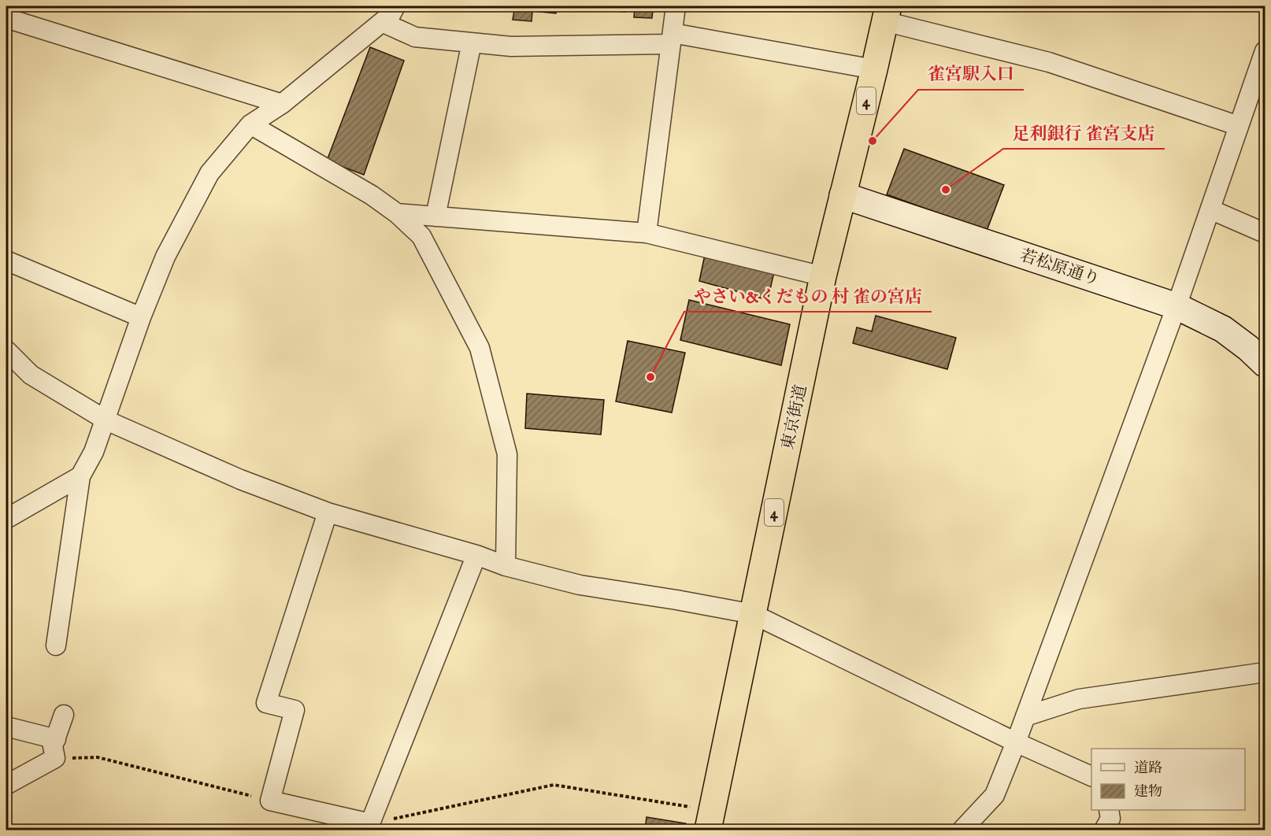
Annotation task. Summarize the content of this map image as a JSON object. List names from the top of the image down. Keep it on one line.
{"streets":{"highway":["4","東京街道"],"street":["若松原通り"]},"crossings":[["若松原通り","東京街道"]],"places":["雀宮駅入口","足利銀行 雀宮支店","やさい&くだもの 村 雀の宮店"],"legend":["道路","建物"]}
